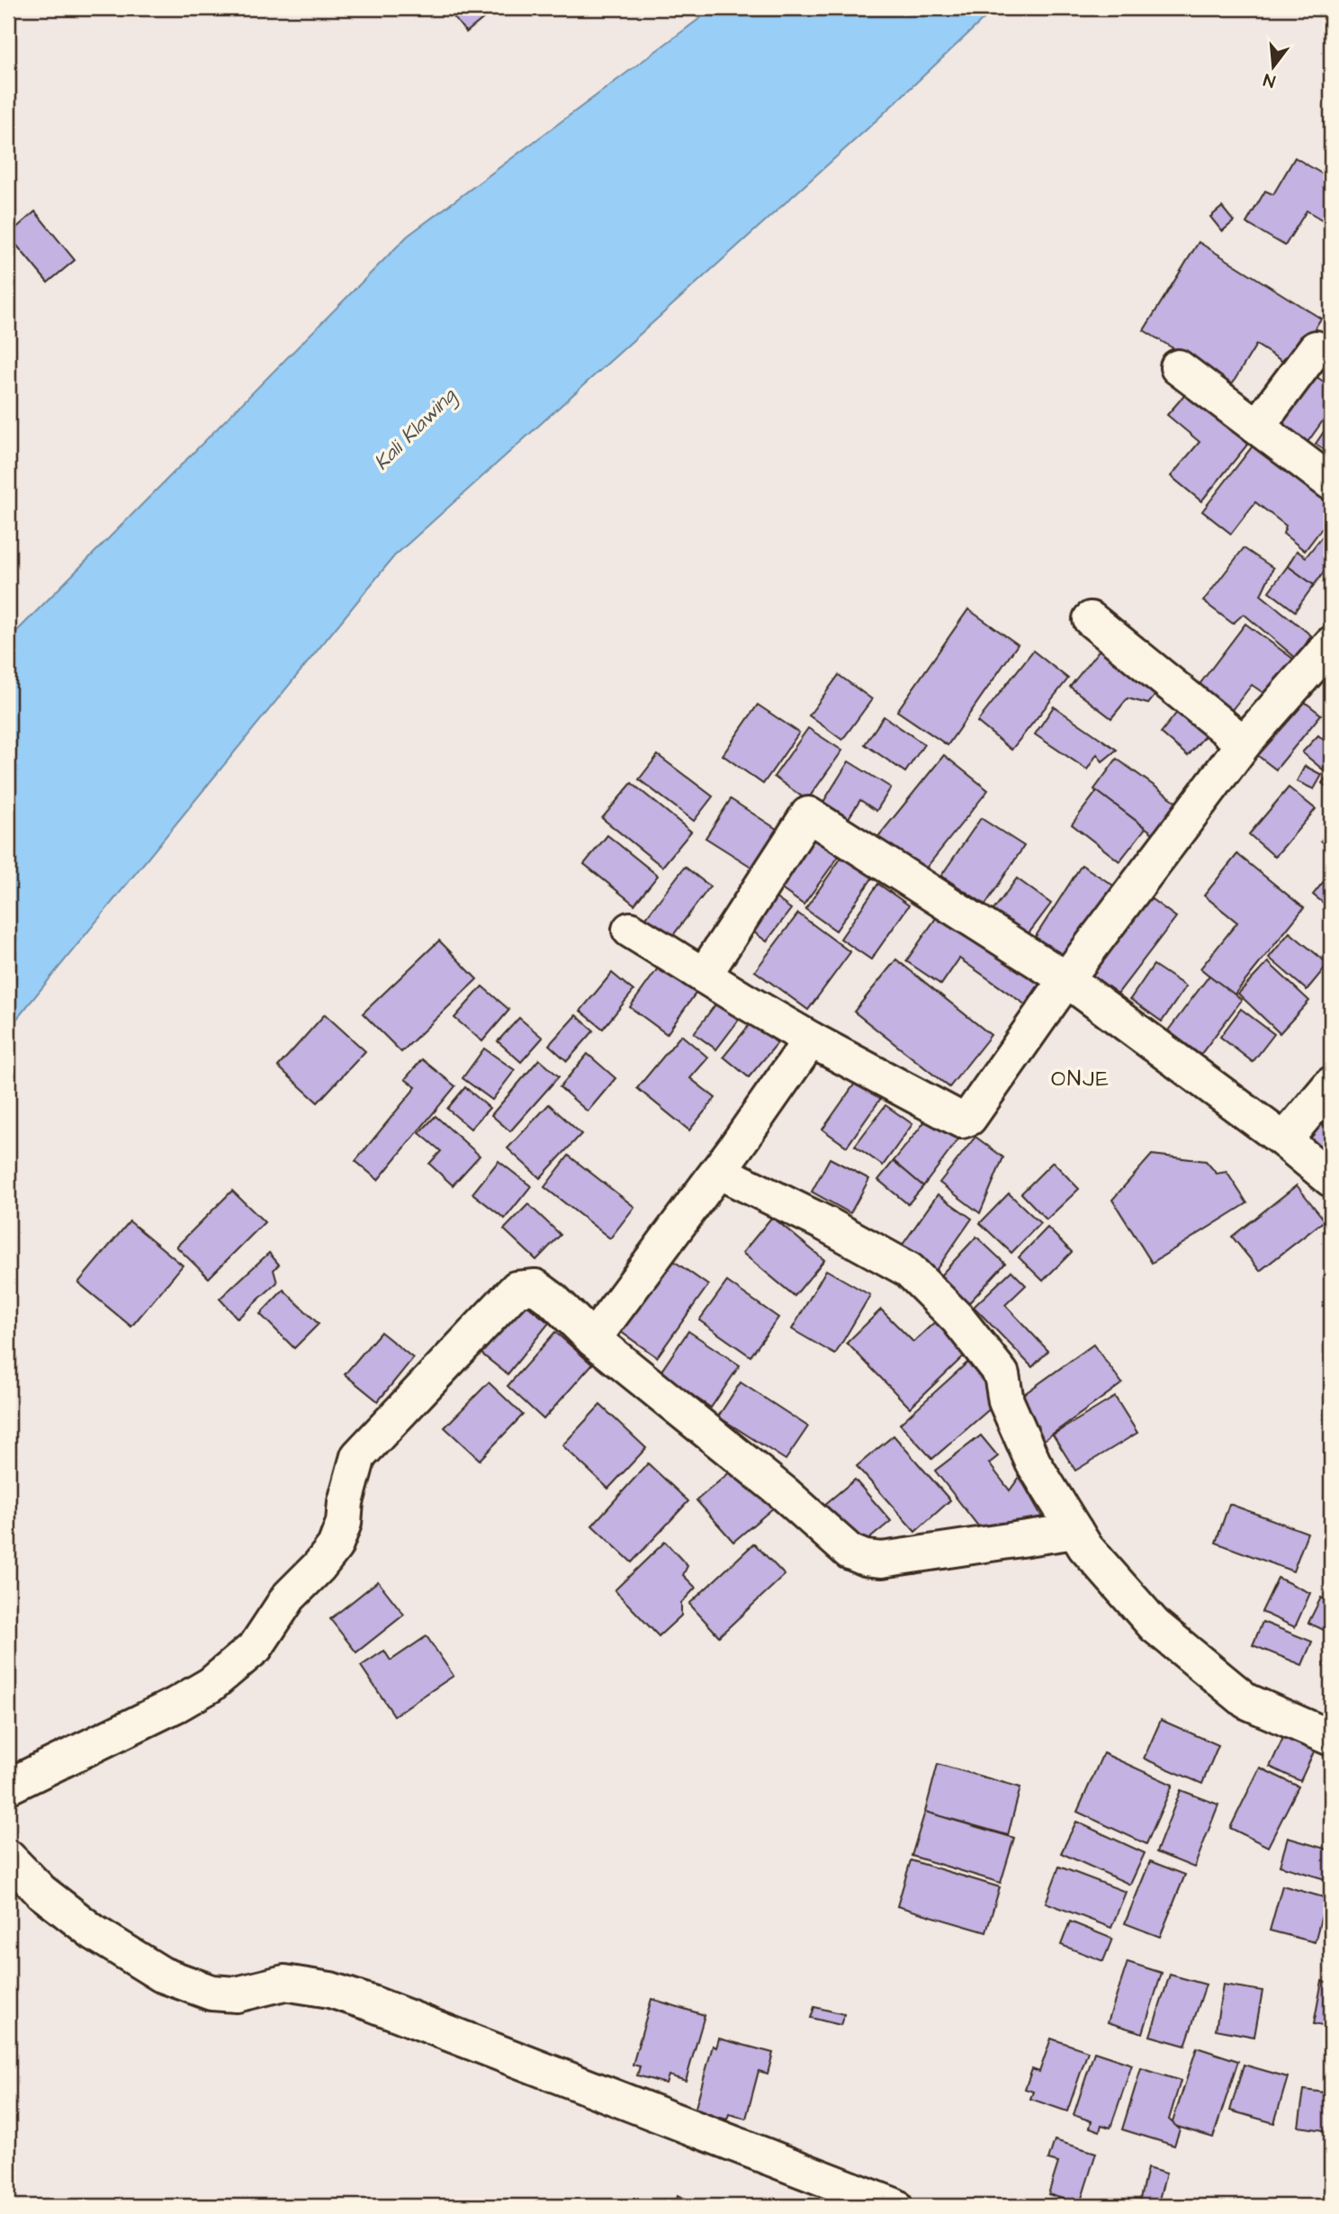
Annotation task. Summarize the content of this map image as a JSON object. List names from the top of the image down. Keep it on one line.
{"districts":["ONJE"],"water":["Kali Klawing"],"north":"bottom"}
